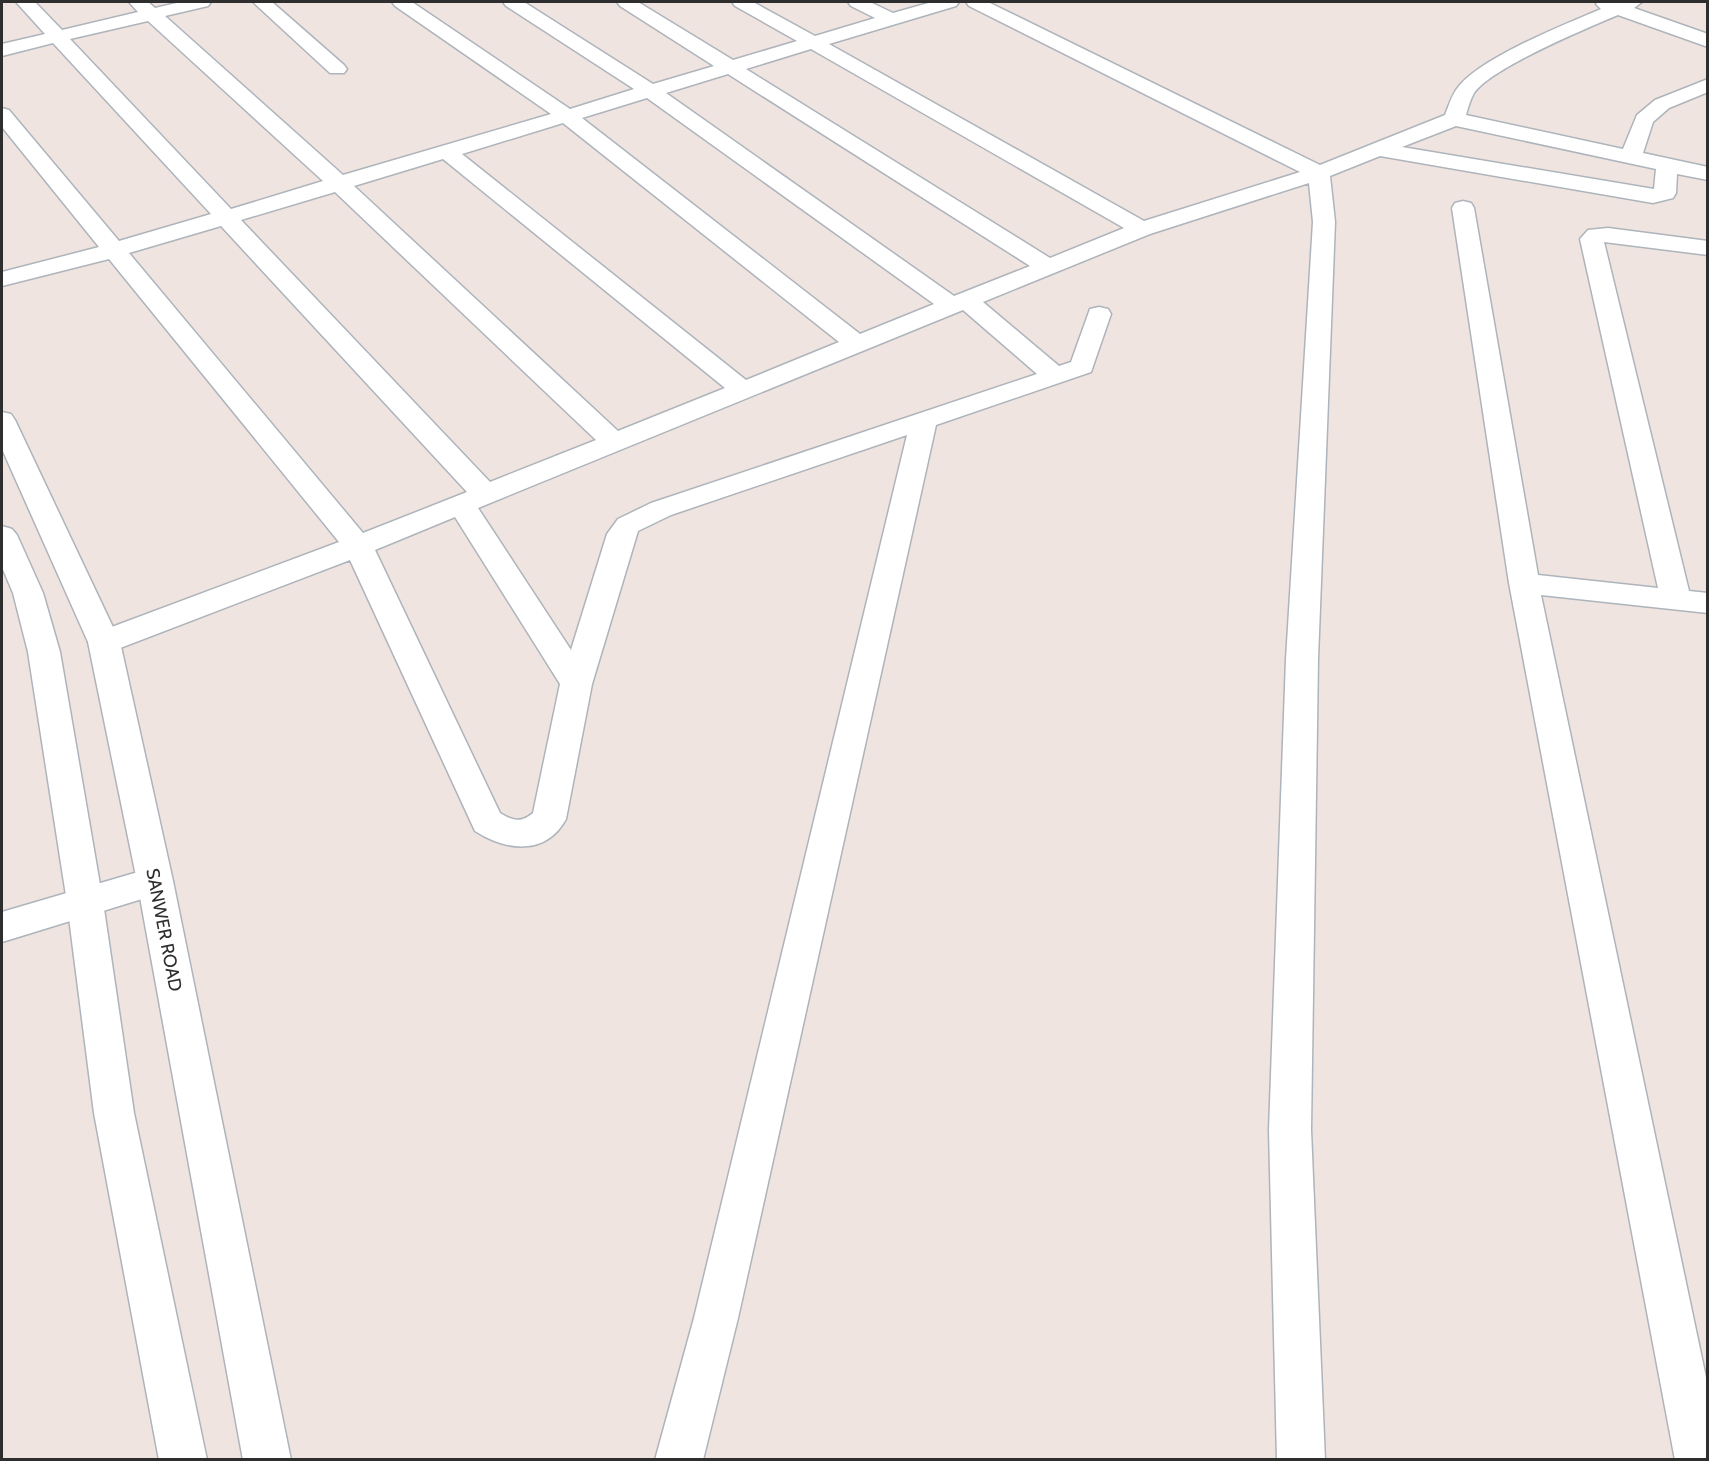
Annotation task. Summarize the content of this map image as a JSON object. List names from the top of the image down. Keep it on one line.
{"streets":{"street":["SANWER ROAD"]}}
